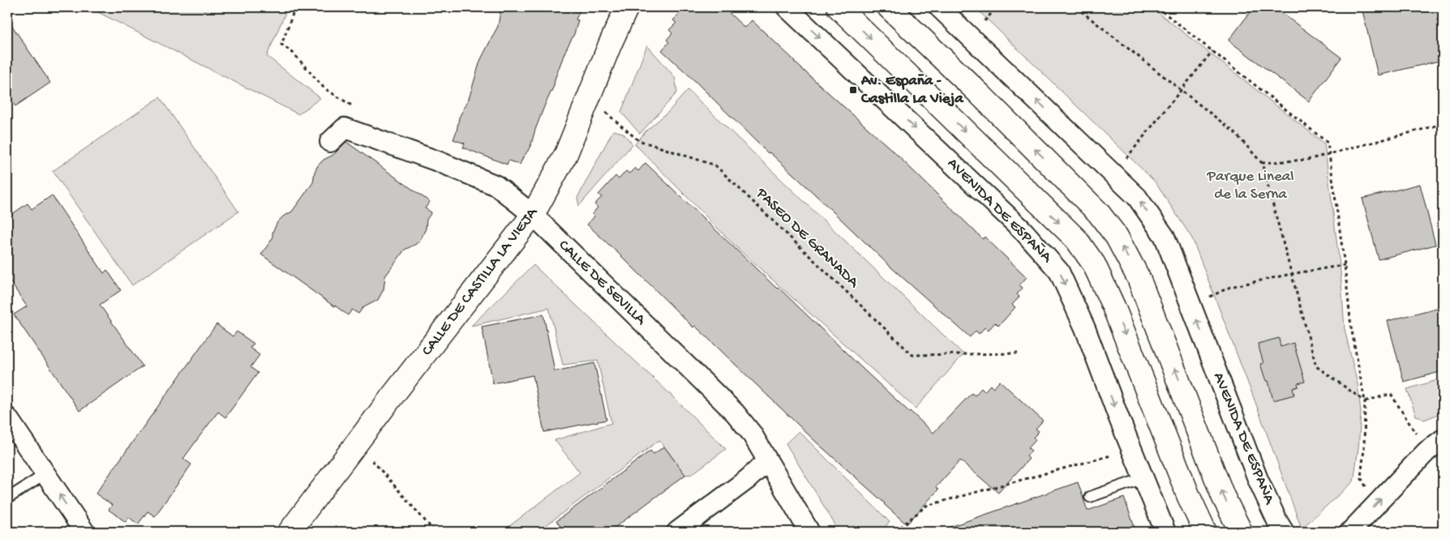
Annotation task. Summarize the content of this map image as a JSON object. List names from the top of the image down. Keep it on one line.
{"streets":{"main road":["CALLE DE CASTILLA LA VIEJA"],"street":["AVENIDA DE ESPAÑA","CALLE DE SEVILLA"],"path":["PASEO DE GRANADA"]},"crossings":[["PASEO DE GRANADA","CALLE DE CASTILLA LA VIEJA"],["CALLE DE CASTILLA LA VIEJA","CALLE DE SEVILLA"]],"parks":["Parque Lineal de la Serna"],"places":{"transit":["Av. España - Castilla La Vieja"]}}
